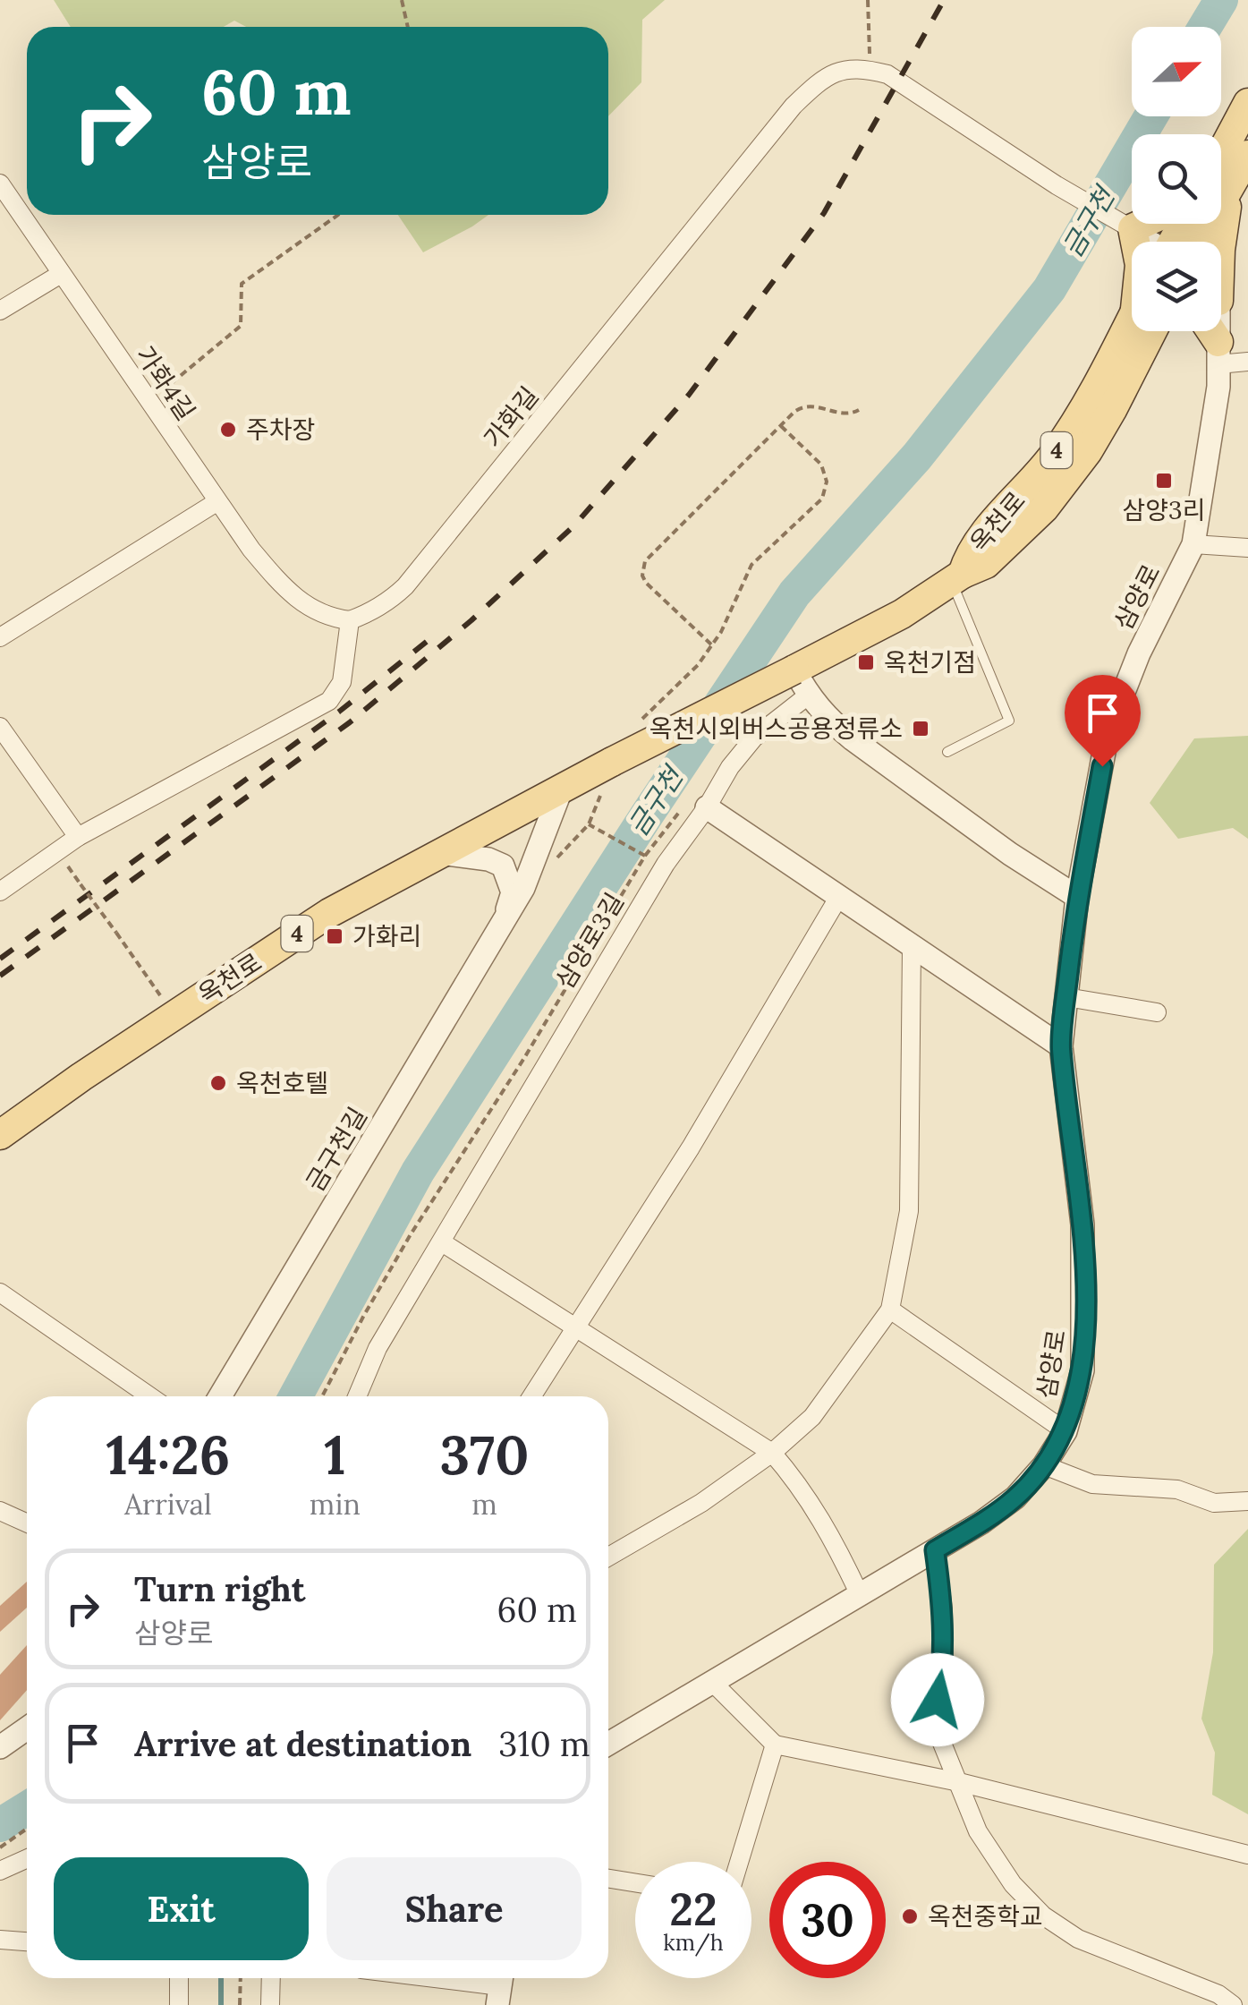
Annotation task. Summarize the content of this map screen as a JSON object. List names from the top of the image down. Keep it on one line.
{"streets":{"main road":["4","옥천로"],"street":["가화4길","가화길","삼양로","삼양로3길","금구천길"]},"crossings":[["가화4길","가화길"],["4","옥천로"],["4","삼양로3길"],["옥천로","삼양로3길"],["옥천로","금구천길"]],"water":["금구천"],"places":{"other":["주차장","옥천호텔","옥천중학교"],"transit":["삼양3리","옥천기점","옥천시외버스공용정류소","가화리"]},"north":"right","page":{"turn":["60 m","삼양로"],"eta":["14:26","Arrival","1","min","370","m"],"list":[{"name":"Turn right","note":"삼양로","value":"60 m"},{"name":"Arrive at destination","value":"310 m"}],"buttons":["Exit","Share"],"speed":"22 km/h","limit":"30"}}
